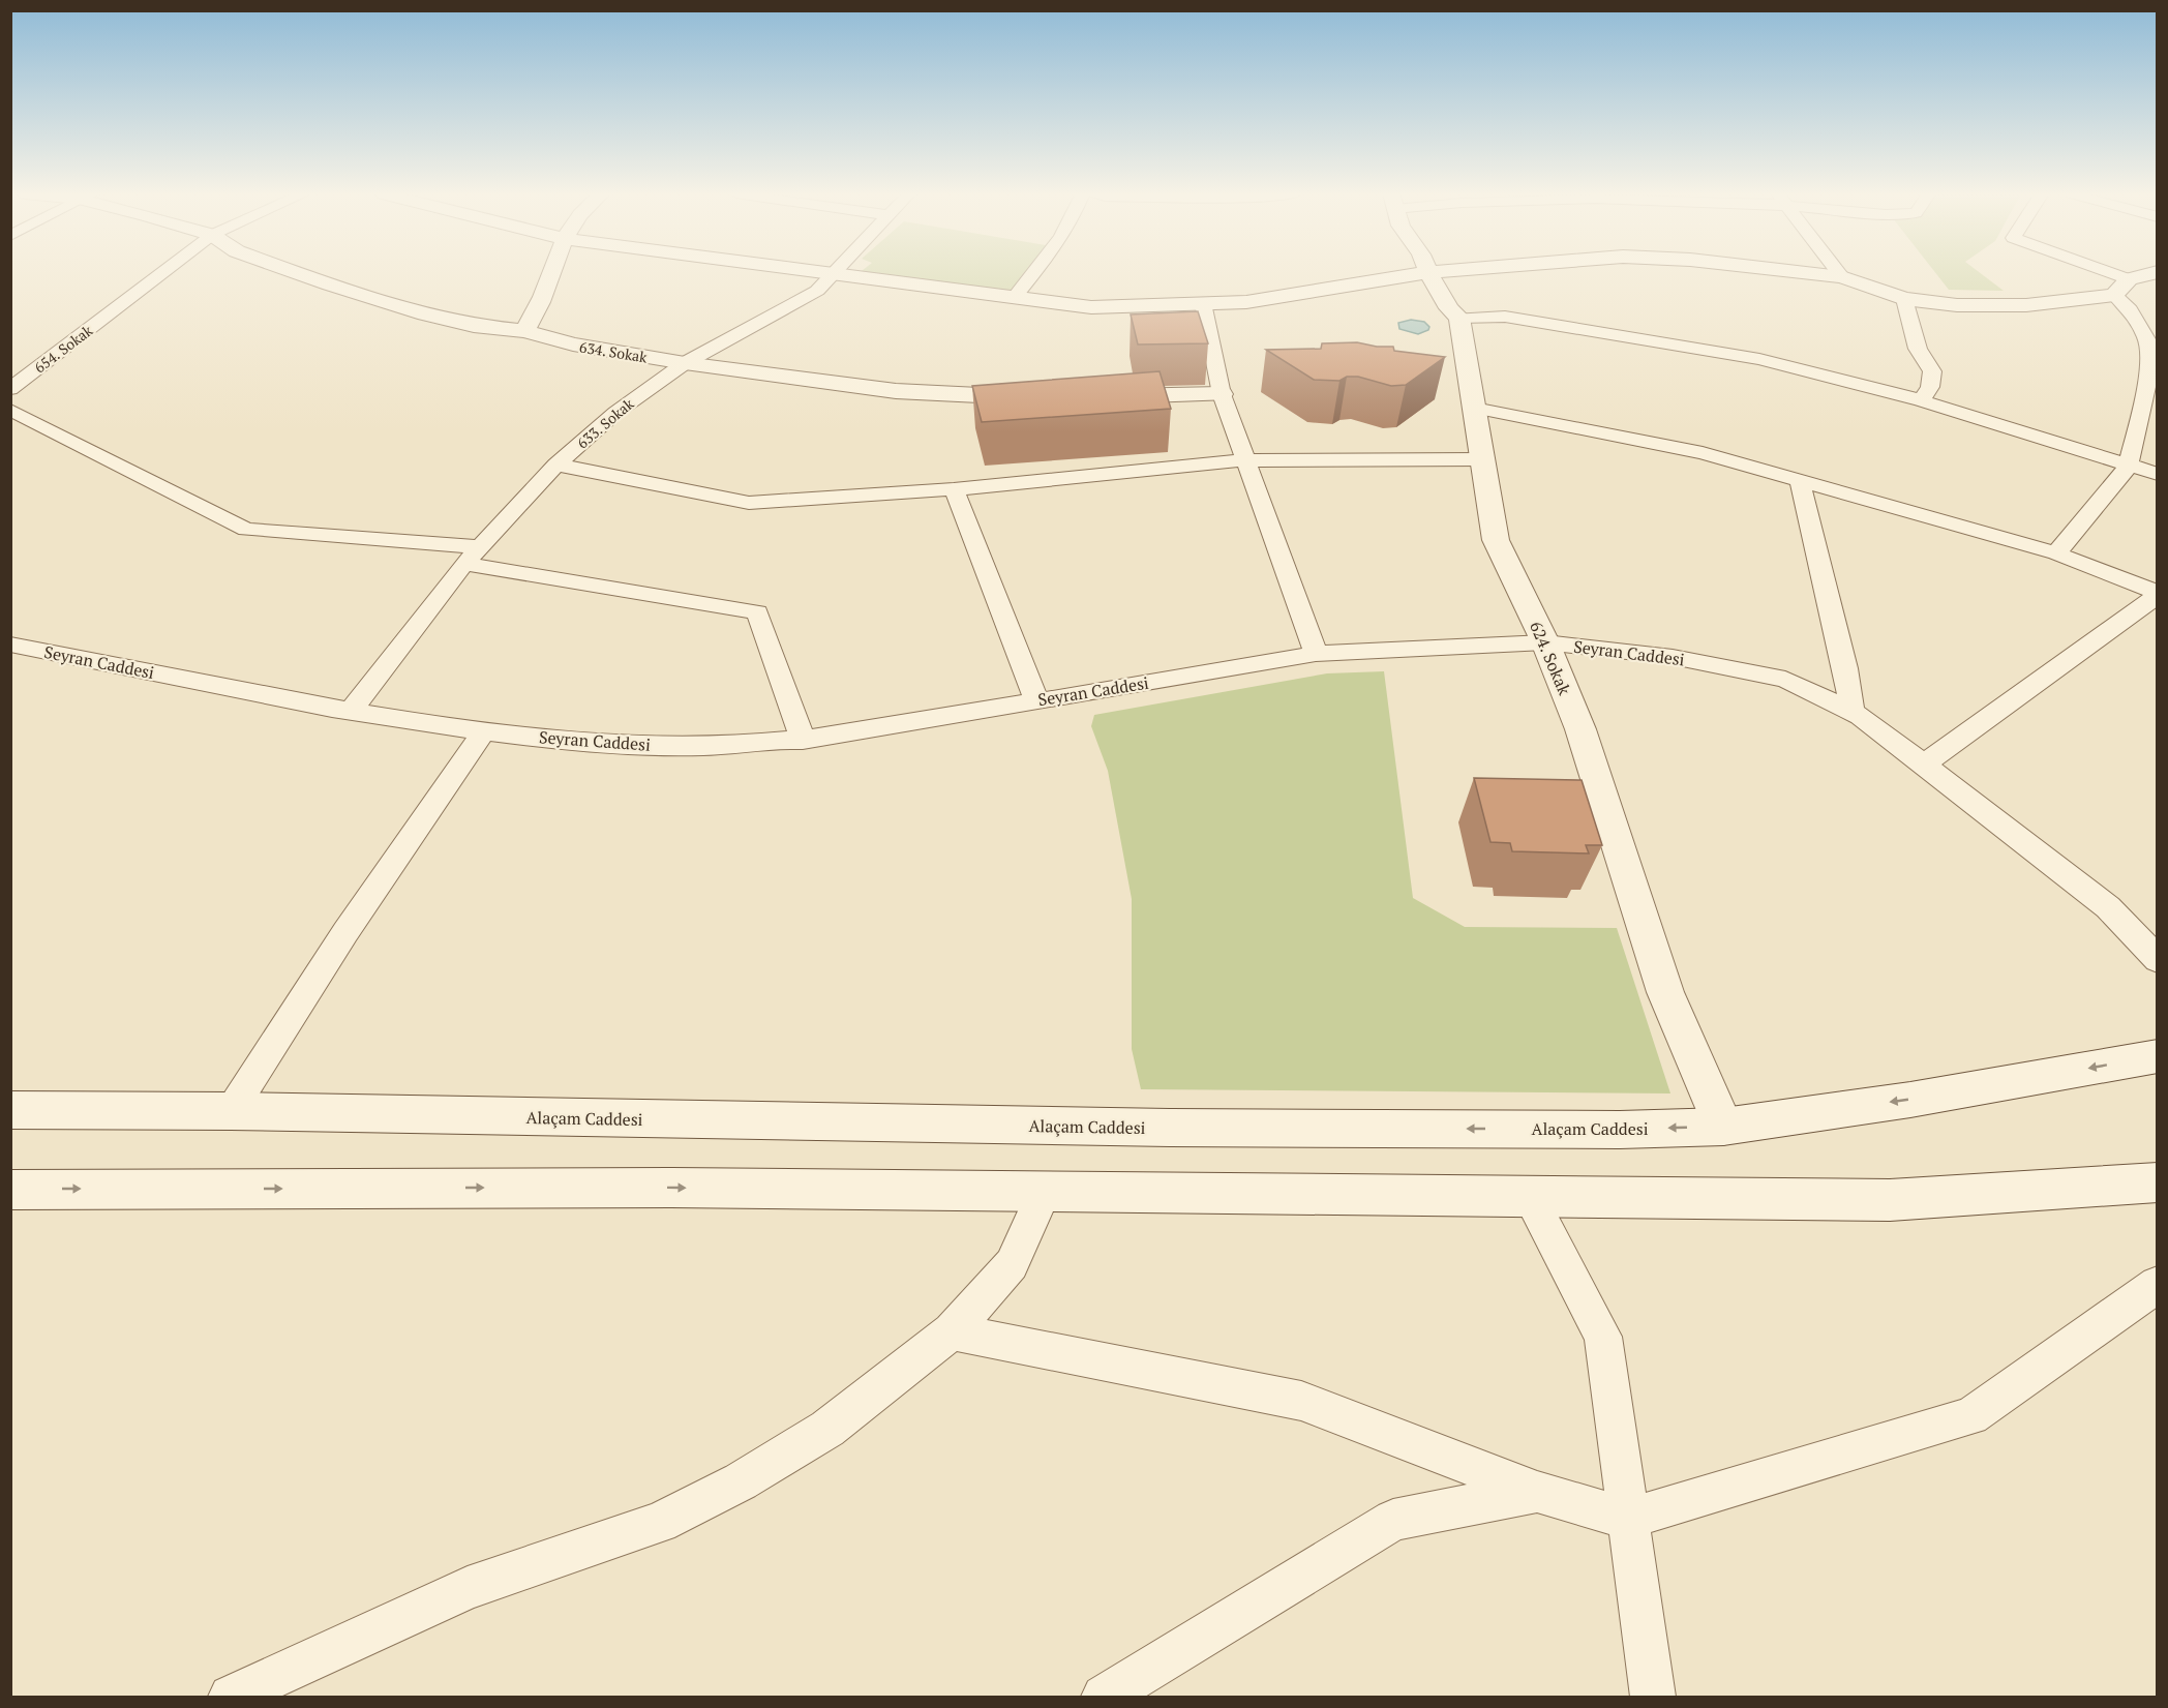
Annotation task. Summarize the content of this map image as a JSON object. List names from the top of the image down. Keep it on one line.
{"streets":{"street":["654. Sokak","634. Sokak","633. Sokak","Seyran Caddesi","624. Sokak","Alaçam Caddesi"]},"crossings":[["634. Sokak","633. Sokak"],["633. Sokak","Seyran Caddesi"],["Seyran Caddesi","624. Sokak"],["624. Sokak","Alaçam Caddesi"]]}
